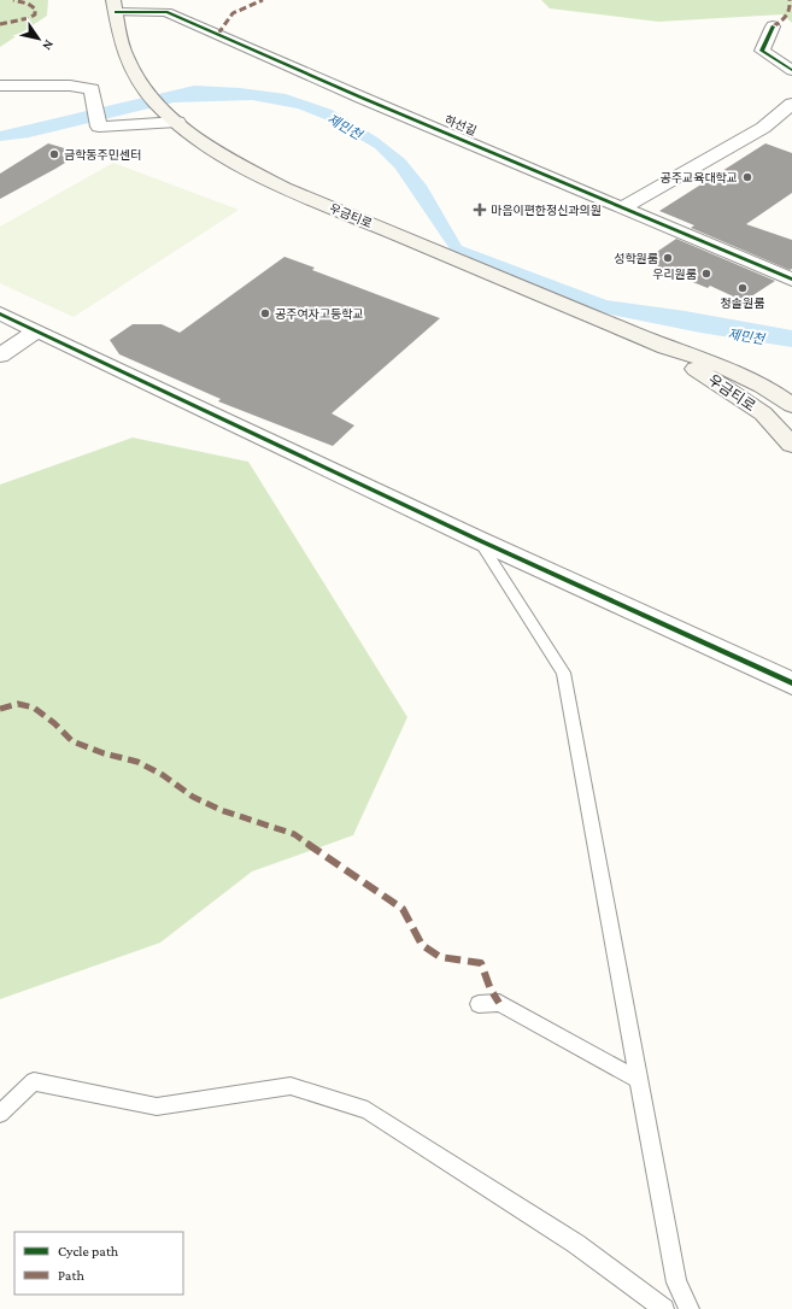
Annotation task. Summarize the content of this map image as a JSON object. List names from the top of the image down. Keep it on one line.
{"streets":{"main road":["우금티로"],"street":["하선길"]},"crossings":[["하선길","우금티로"]],"water":["제민천"],"places":{"other":["금학동주민센터","공주교육대학교","성학원룸","우리원룸","청솔원룸","공주여자고등학교"],"health":["마음이편한정신과의원"]},"legend":["Cycle path","Path"],"north":"bottom right"}
